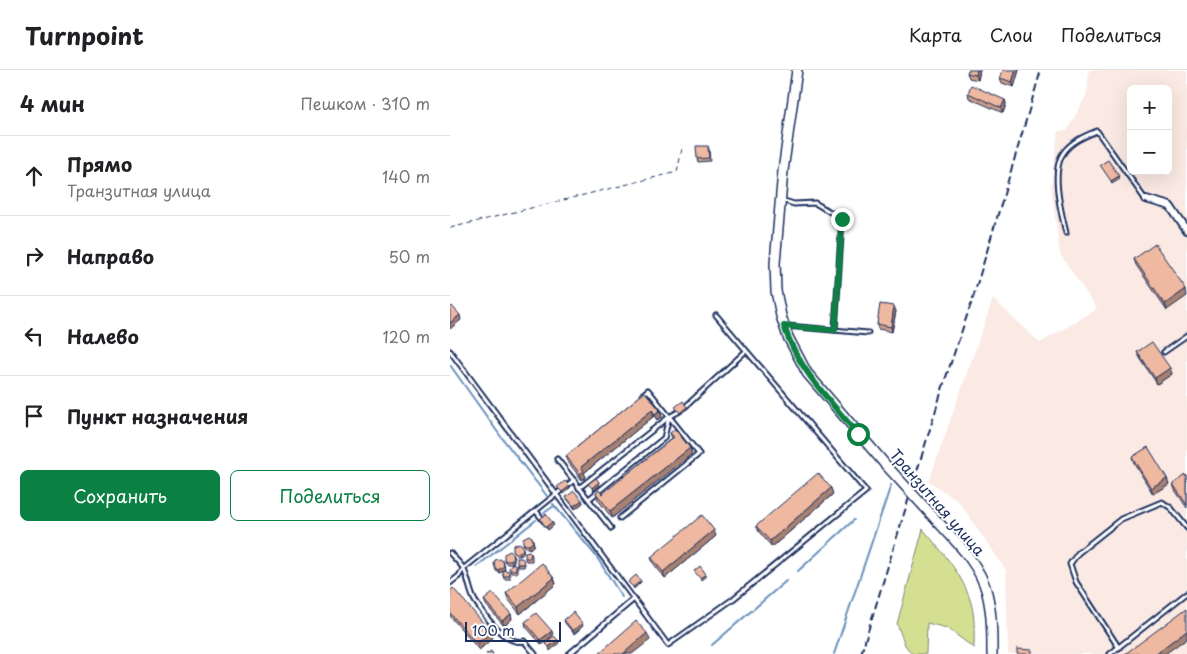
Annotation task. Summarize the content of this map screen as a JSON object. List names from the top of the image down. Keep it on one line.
{"streets":{"main road":["Транзитная улица"]},"scale_bar":"100 m","page":{"header":"Turnpoint","nav":["Карта","Слои","Поделиться"],"heading":["4 мин","Пешком · 310 m"],"map_buttons":["+","−"],"list":[["Прямо","Транзитная улица","140 m"],["Направо","50 m"],["Налево","120 m"],"Пункт назначения"],"buttons":["Сохранить","Поделиться"],"scale":"100 m"}}
